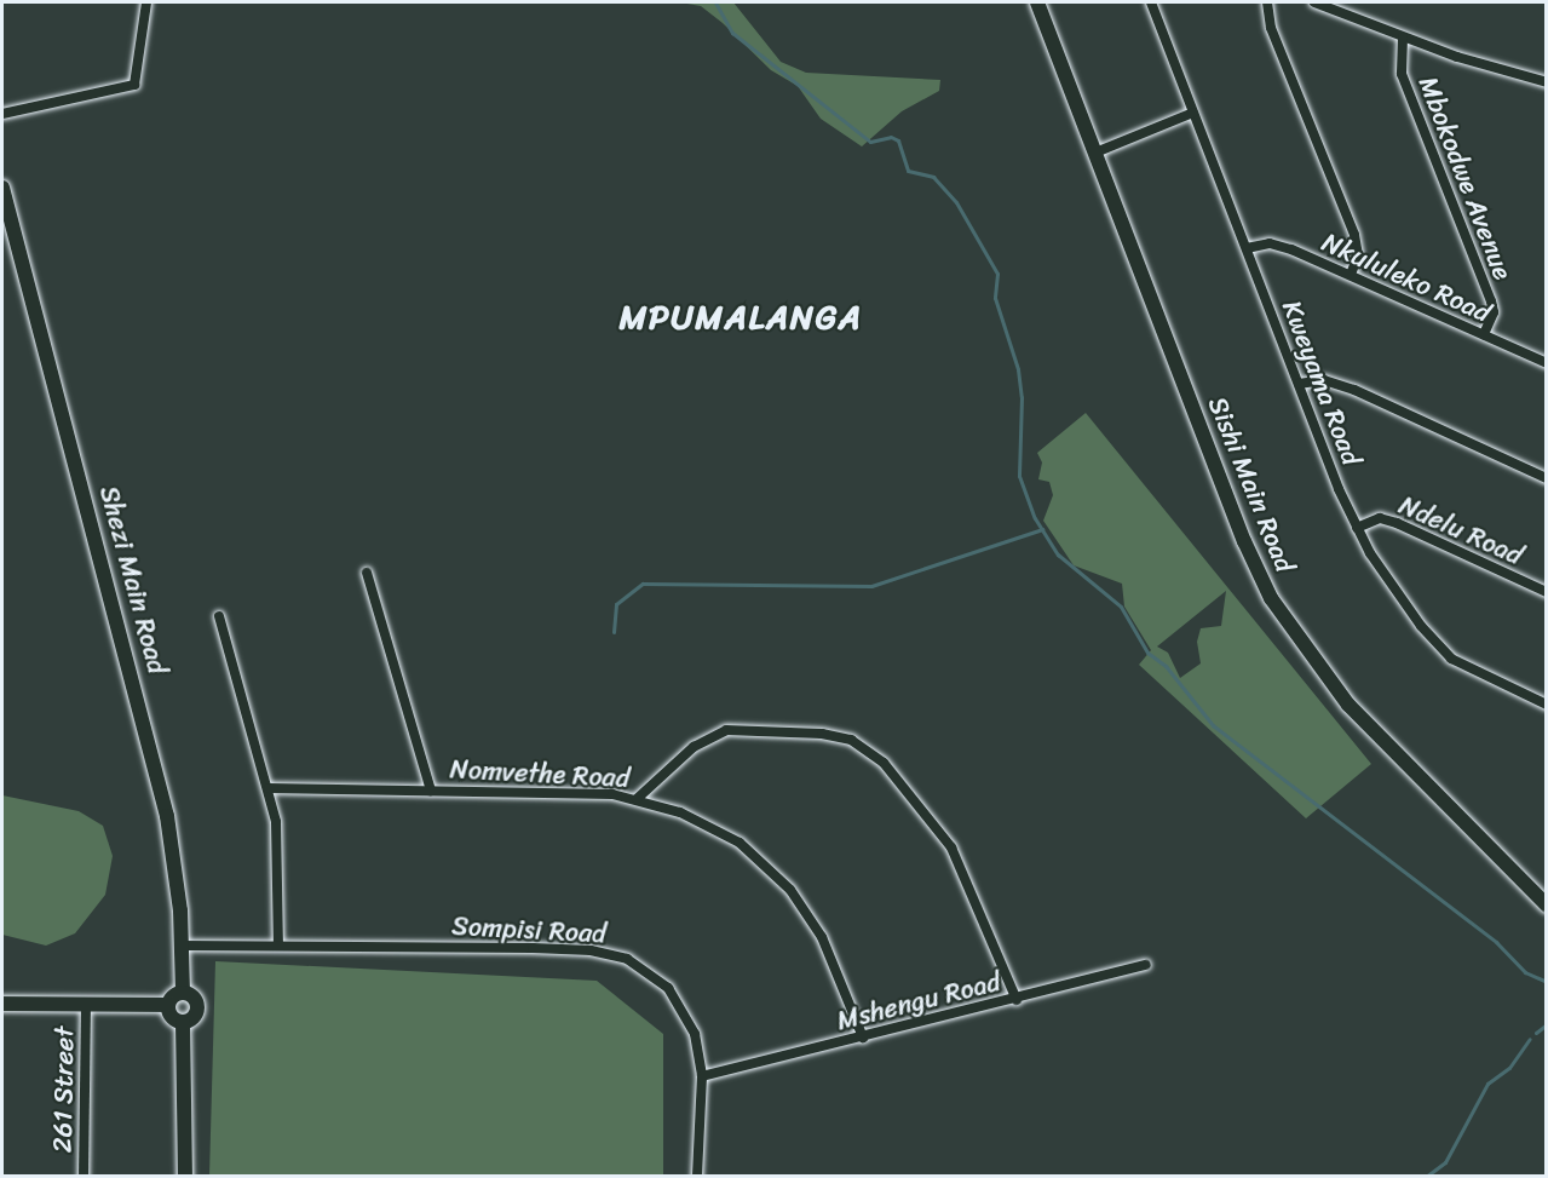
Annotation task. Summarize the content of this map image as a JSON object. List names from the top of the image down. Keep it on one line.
{"streets":{"street":["Mbokodwe Avenue","Nkululeko Road","Kweyama Road","Sishi Main Road","Ndelu Road","Shezi Main Road","Nomvethe Road","Sompisi Road","Mshengu Road","261 Street"]},"crossings":[["Mbokodwe Avenue","Nkululeko Road"],["Nkululeko Road","Kweyama Road"],["Kweyama Road","Ndelu Road"],["Shezi Main Road","Sompisi Road"],["Nomvethe Road","Mshengu Road"],["Sompisi Road","Mshengu Road"]],"districts":["MPUMALANGA"]}
